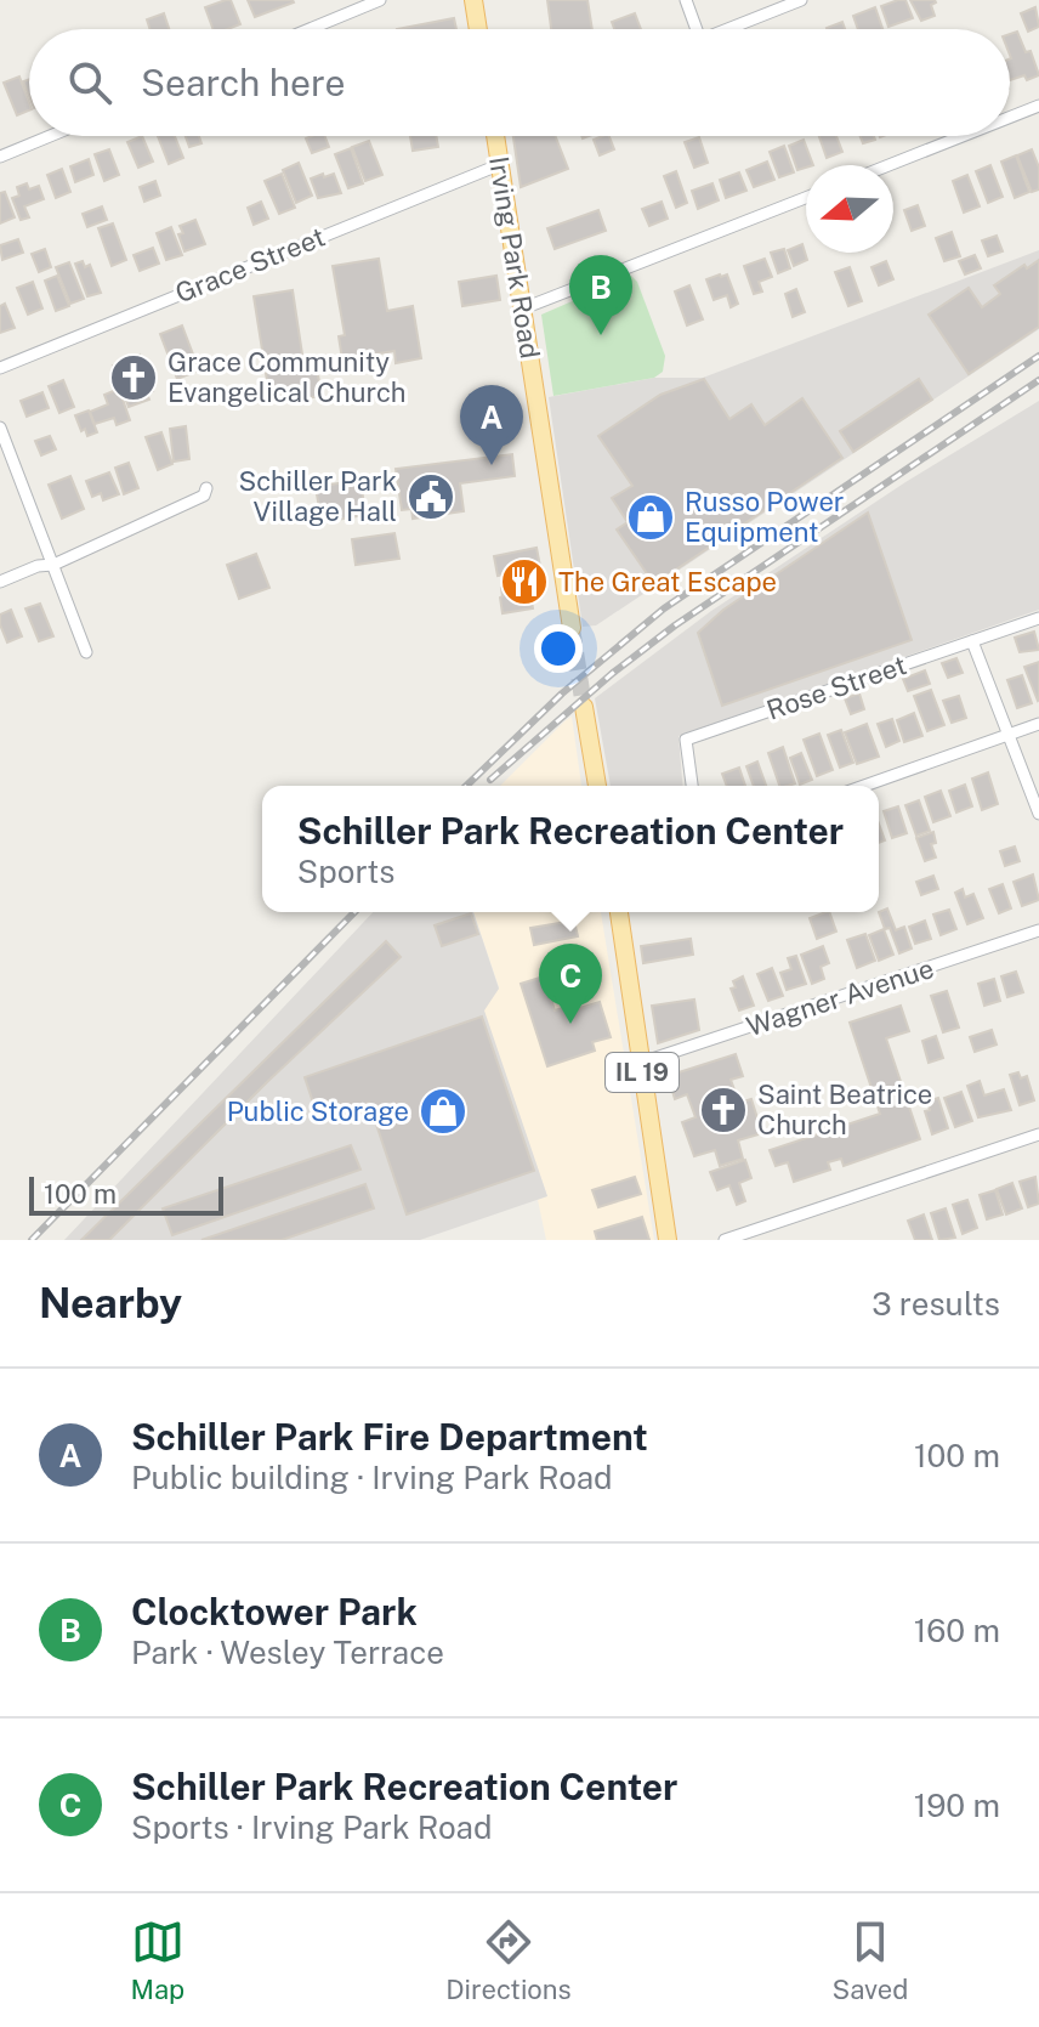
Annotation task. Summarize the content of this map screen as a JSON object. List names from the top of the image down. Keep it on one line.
{"streets":{"main road":["Irving Park Road","IL 19"],"street":["Grace Street","Rose Street","Wagner Avenue"]},"crossings":[["Irving Park Road","Grace Street"],["Wagner Avenue","IL 19"]],"places":{"church":["Grace Community Evangelical Church","Saint Beatrice Church"],"public building":["Schiller Park Village Hall"],"shop":["Russo Power Equipment","Public Storage"],"restaurant":["The Great Escape"]},"scale_bar":"100 m","north":"left","page":{"search":"Search here","pins":["B","A","C"],"popup":["Schiller Park Recreation Center","Sports"],"scale":"100 m","heading":["Nearby","3 results"],"list":[{"mark":"A","name":"Schiller Park Fire Department","note":"Public building · Irving Park Road","value":"100 m"},{"mark":"B","name":"Clocktower Park","note":"Park · Wesley Terrace","value":"160 m"},{"mark":"C","name":"Schiller Park Recreation Center","note":"Sports · Irving Park Road","value":"190 m"}],"nav":["Map","Directions","Saved"]}}
